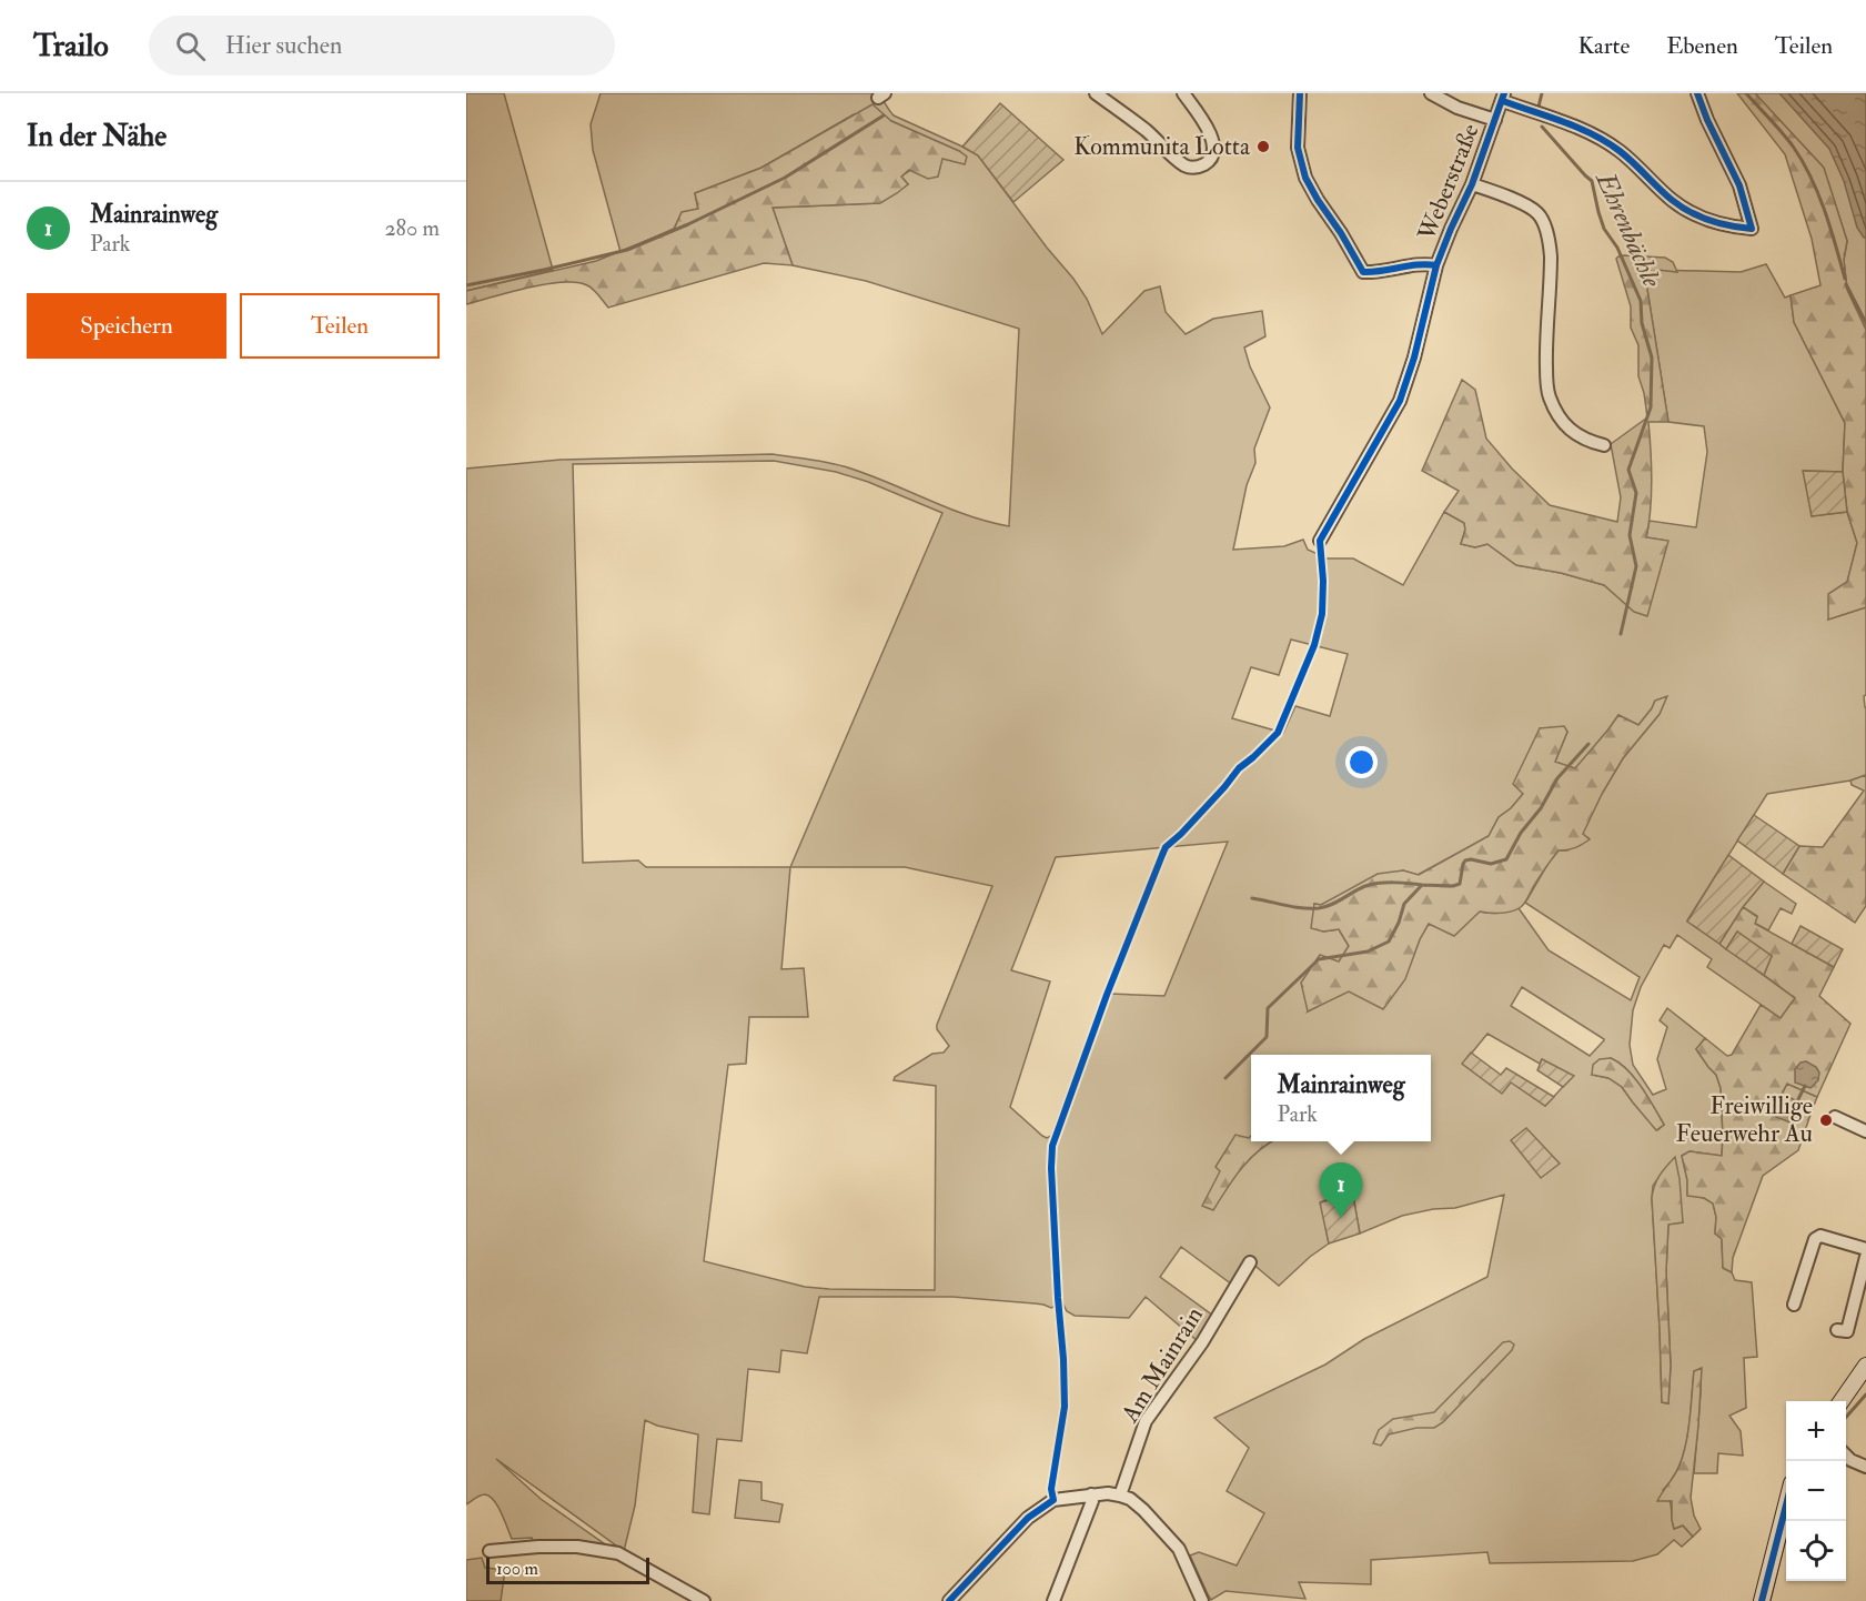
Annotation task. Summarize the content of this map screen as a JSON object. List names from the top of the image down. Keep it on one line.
{"streets":{"street":["Weberstraße","Am Mainrain"]},"water":["Ehrenbächle"],"places":["Kommunita Lotta","Freiwillige Feuerwehr Au"],"scale_bar":"100 m","page":{"header":"Trailo","search":"Hier suchen","nav":["Karte","Ebenen","Teilen"],"heading":"In der Nähe","list":[{"mark":"1","name":"Mainrainweg","note":"Park","value":"280 m"}],"buttons":["Speichern","Teilen"],"popup":["Mainrainweg","Park"],"pins":"1","map_buttons":["+","−"],"scale":"100 m"}}
